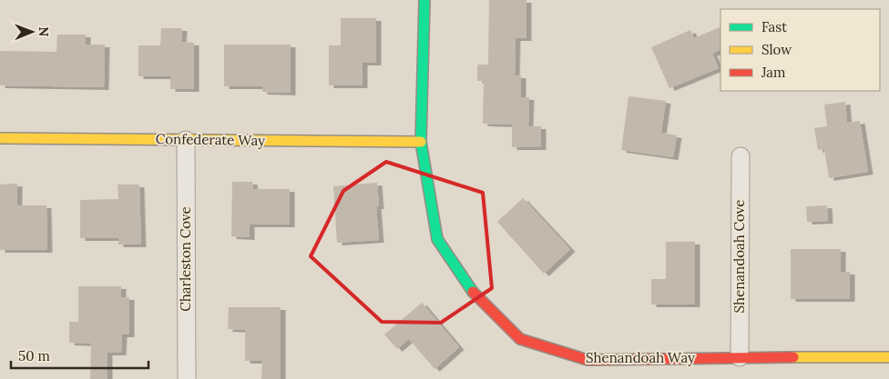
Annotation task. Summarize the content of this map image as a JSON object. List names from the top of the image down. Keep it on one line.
{"streets":{"street":["Confederate Way","Shenandoah Cove","Charleston Cove","Shenandoah Way"]},"crossings":[["Confederate Way","Charleston Cove"],["Confederate Way","Shenandoah Way"],["Shenandoah Cove","Shenandoah Way"]],"legend":["Fast","Slow","Jam"],"scale_bar":"50 m","north":"right"}
